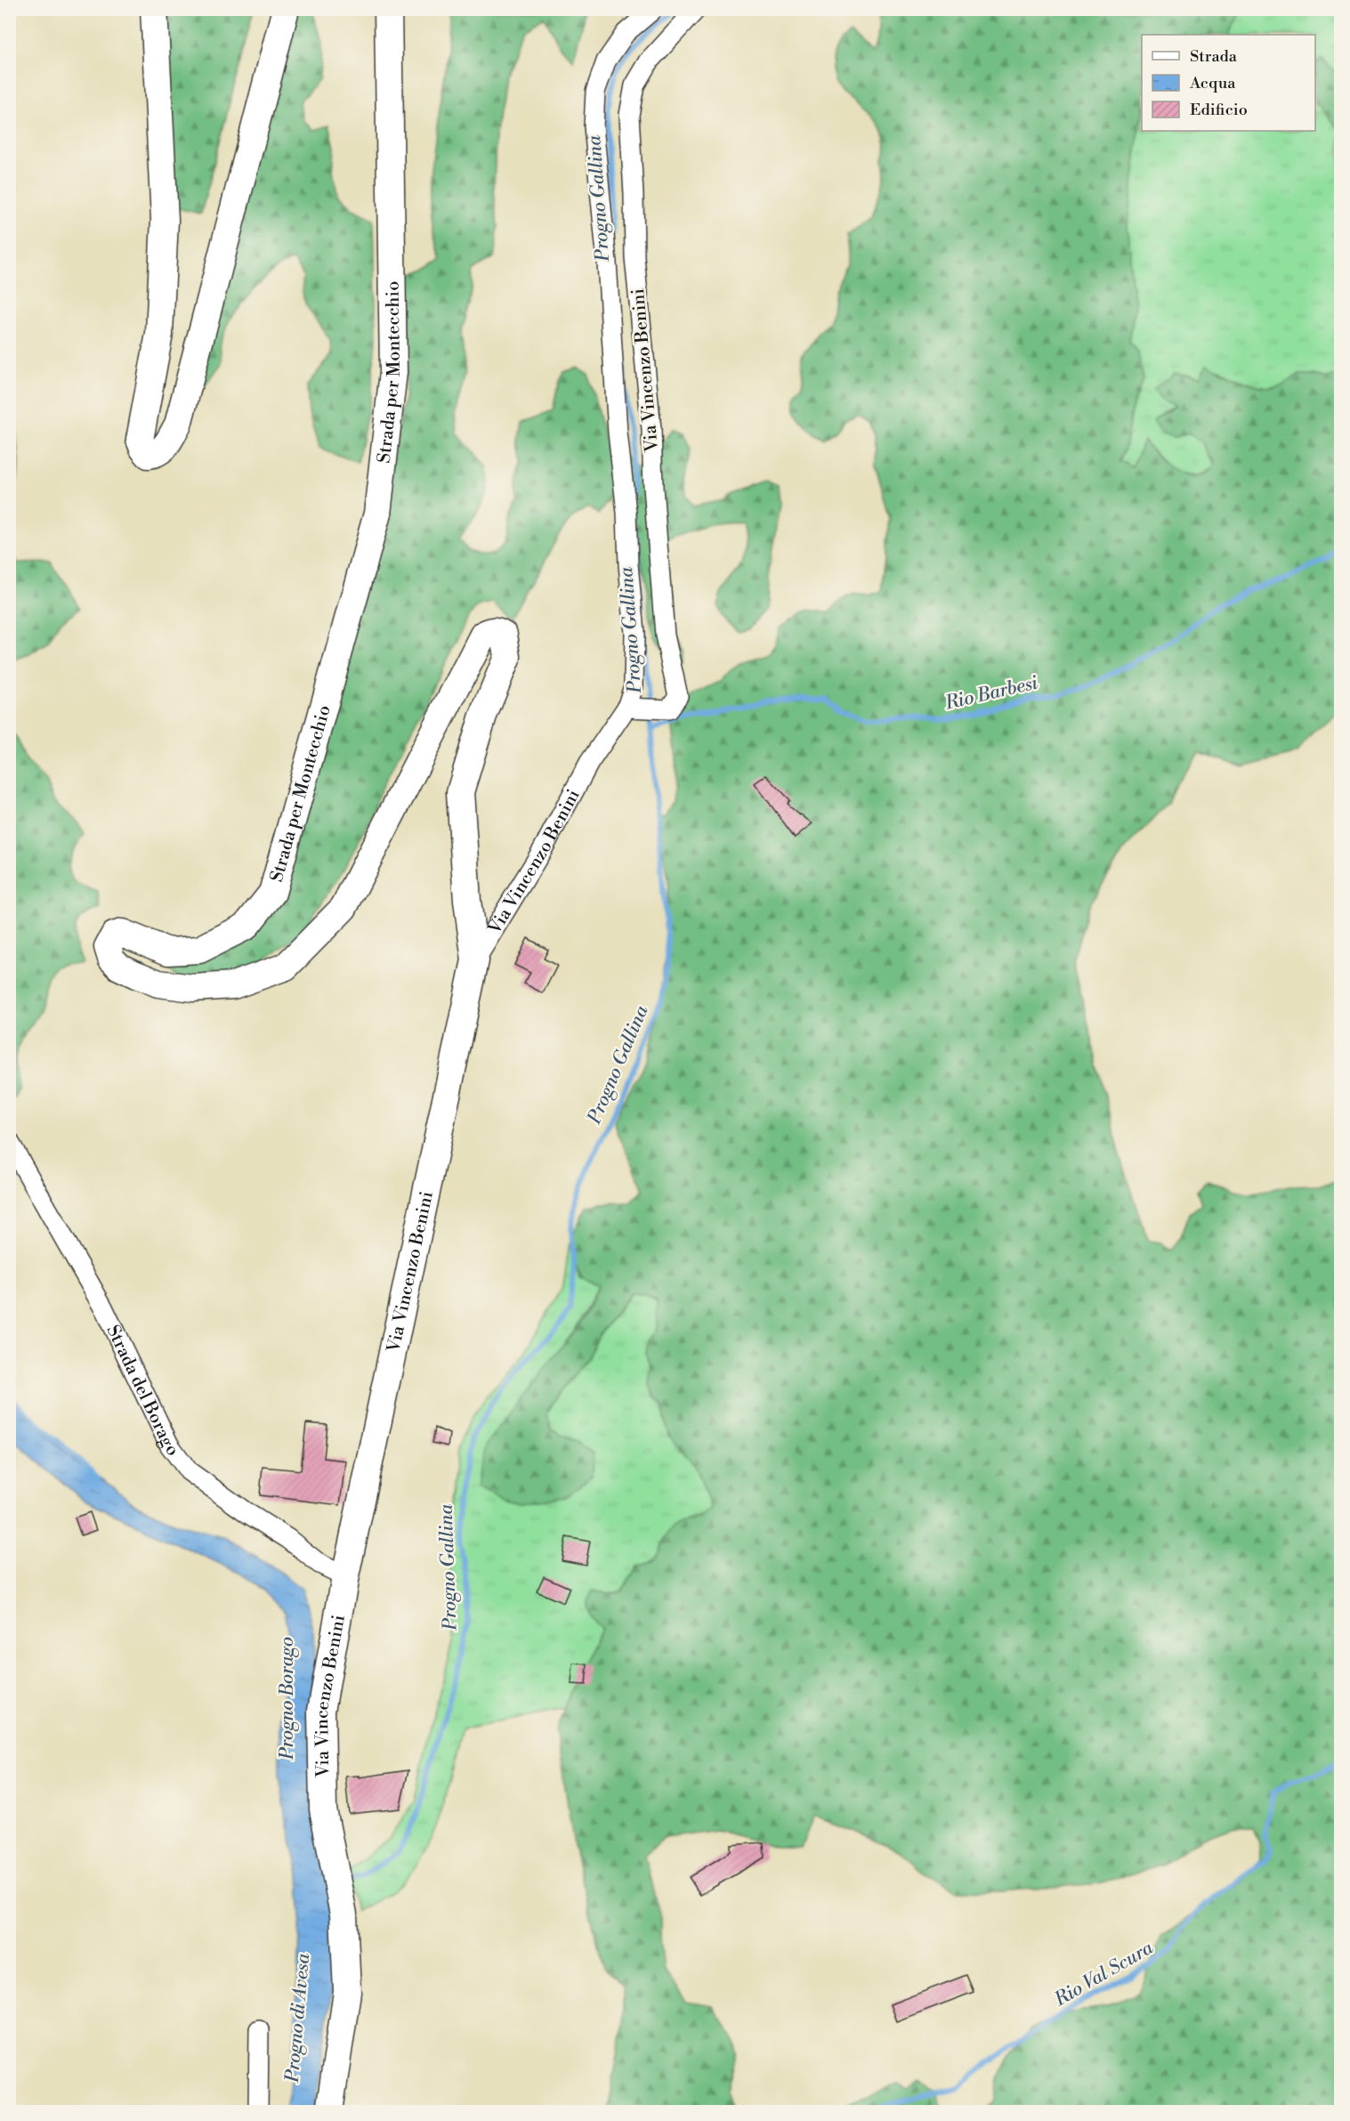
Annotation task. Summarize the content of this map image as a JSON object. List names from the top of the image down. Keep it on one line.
{"streets":{"street":["Via Vincenzo Benini","Strada per Montecchio","Strada del Borago"]},"crossings":[["Via Vincenzo Benini","Strada per Montecchio"],["Via Vincenzo Benini","Strada del Borago"]],"water":["Progno Gallina","Rio Barbesi","Progno Borago","Rio Val Scura","Progno di Avesa"],"legend":["Strada","Acqua","Edificio"]}
